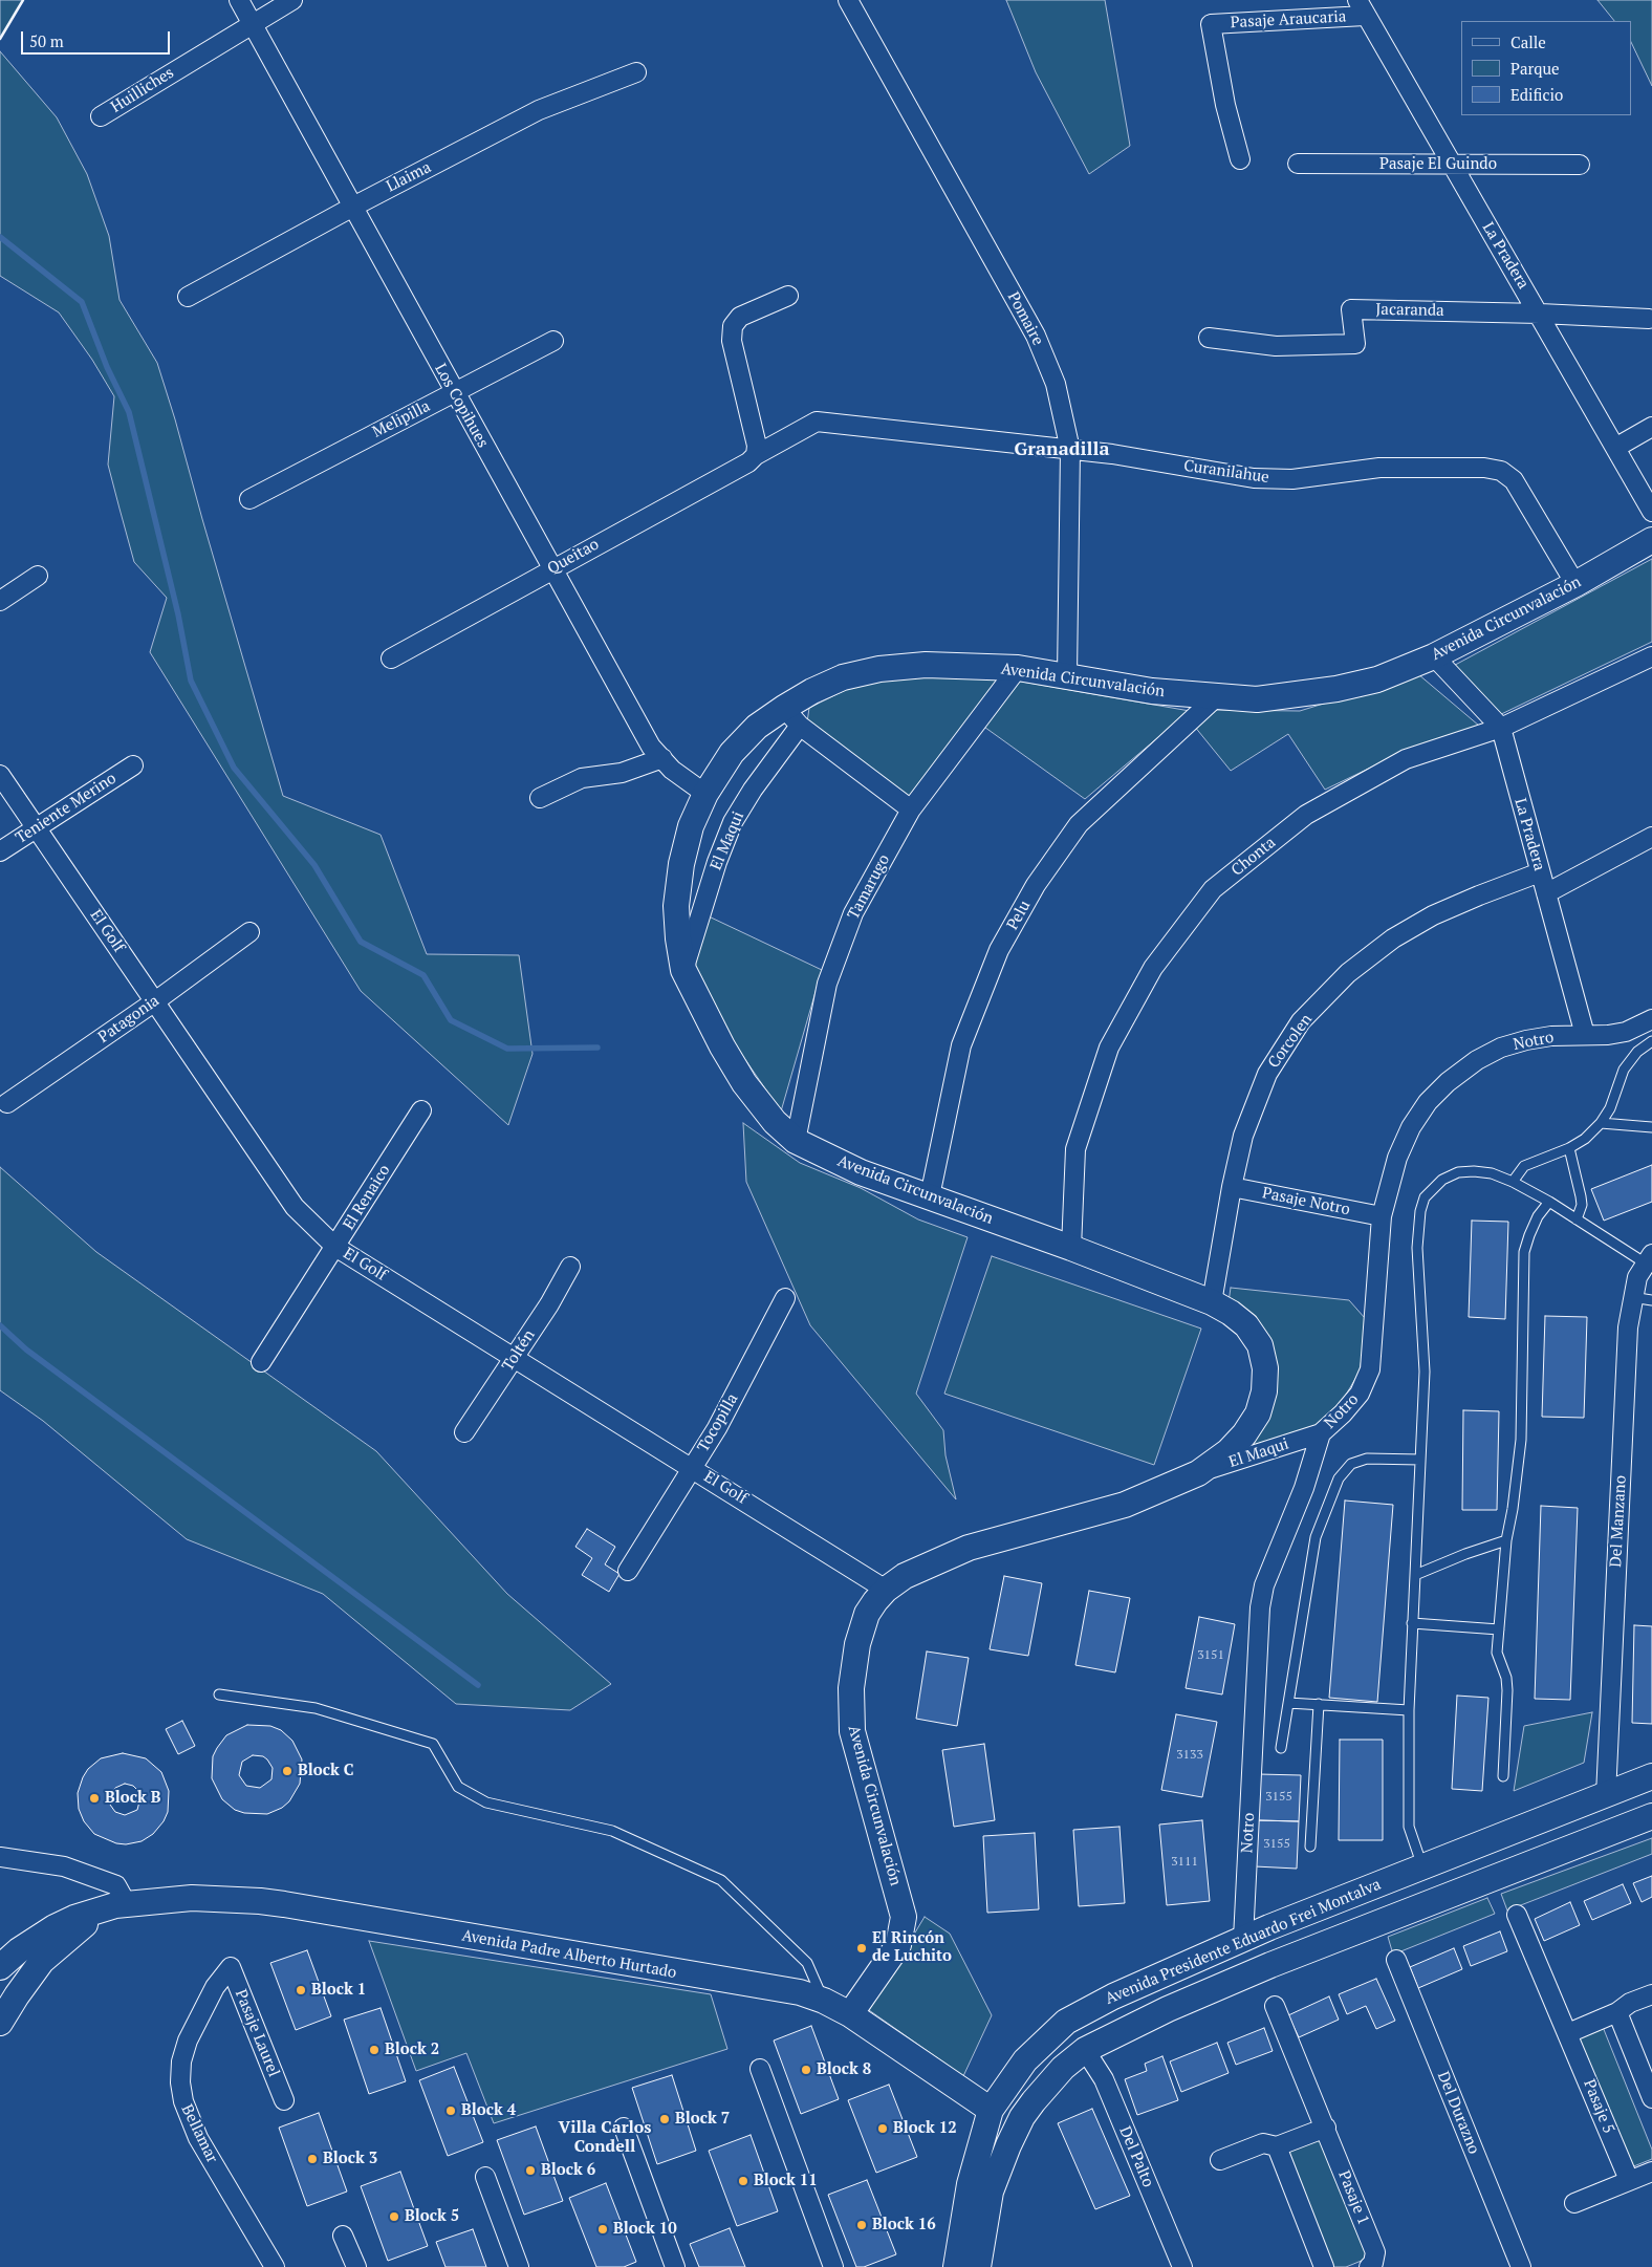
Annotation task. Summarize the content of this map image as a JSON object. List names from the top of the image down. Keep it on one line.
{"streets":{"street":["Pasaje Araucaria","Huilliches","Pasaje El Guindo","Llaima","La Pradera","Jacaranda","Pomaire","Los Copihues","Melipilla","Curanilahue","Queitao","Avenida Circunvalación","Teniente Merino","El Maqui","Chonta","Tamarugo","Pelu","El Golf","Patagonia","Corcolen","Notro","El Renaico","Pasaje Notro","Toltén","Tocopilla","Del Manzano","Avenida Presidente Eduardo Frei Montalva","Avenida Padre Alberto Hurtado","Pasaje Laurel","Pasaje 5","Del Durazno","Bellamar","Del Palto","Pasaje 1"]},"crossings":[["Pasaje Araucaria","La Pradera"],["Huilliches","Los Copihues"],["Pasaje El Guindo","La Pradera"],["Llaima","Los Copihues"],["La Pradera","Jacaranda"],["La Pradera","Avenida Circunvalación"],["La Pradera","Chonta"],["La Pradera","Corcolen"],["La Pradera","Notro"],["Pomaire","Curanilahue"],["Pomaire","Avenida Circunvalación"],["Los Copihues","Melipilla"],["Los Copihues","Queitao"],["Los Copihues","Avenida Circunvalación"],["Curanilahue","Queitao"],["Curanilahue","Avenida Circunvalación"],["Avenida Circunvalación","El Maqui"],["Avenida Circunvalación","Chonta"],["Avenida Circunvalación","Tamarugo"],["Avenida Circunvalación","Pelu"],["Avenida Circunvalación","El Golf"],["Avenida Circunvalación","Corcolen"],["Avenida Circunvalación","Avenida Padre Alberto Hurtado"],["Teniente Merino","El Golf"],["El Maqui","Notro"],["El Golf","Patagonia"],["El Golf","El Renaico"],["El Golf","Toltén"],["El Golf","Tocopilla"],["Corcolen","Pasaje Notro"],["Notro","Pasaje Notro"],["Notro","Avenida Presidente Eduardo Frei Montalva"],["Del Manzano","Avenida Presidente Eduardo Frei Montalva"],["Avenida Presidente Eduardo Frei Montalva","Avenida Padre Alberto Hurtado"],["Avenida Presidente Eduardo Frei Montalva","Del Palto"],["Pasaje Laurel","Bellamar"]],"districts":["Granadilla","Villa Carlos Condell"],"places":["Block C","Block B","El Rincón de Luchito","Block 1","Block 2","Block 8","Block 4","Block 7","Block 12","Block 3","Block 6","Block 11","Block 5","Block 16","Block 10"],"house_numbers":["3151","3133","3155","3155","3111"],"legend":["Calle","Parque","Edificio"],"scale_bar":"50 m"}
